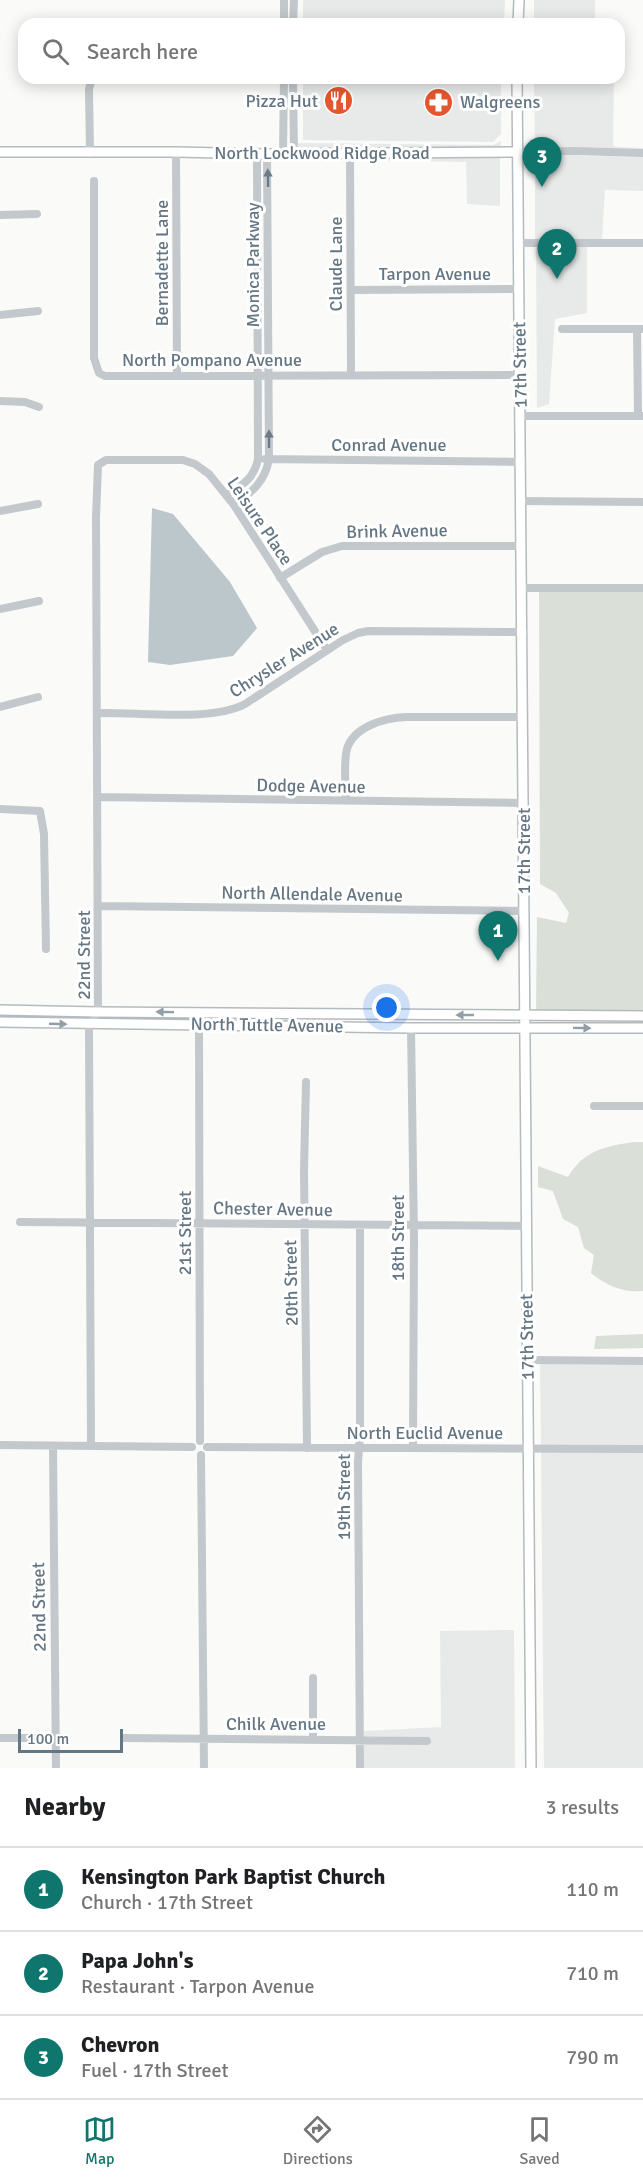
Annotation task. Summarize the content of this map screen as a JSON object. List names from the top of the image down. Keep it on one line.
{"streets":{"main road":["North Lockwood Ridge Road","17th Street","North Tuttle Avenue"],"street":["Bernadette Lane","Claude Lane","Monica Parkway","Tarpon Avenue","North Pompano Avenue","Conrad Avenue","Leisure Place","Brink Avenue","Chrysler Avenue","Dodge Avenue","North Allendale Avenue","22nd Street","Chester Avenue","21st Street","18th Street","20th Street","North Euclid Avenue","19th Street","Chilk Avenue"]},"crossings":[["North Lockwood Ridge Road","Bernadette Lane"],["North Lockwood Ridge Road","Claude Lane"],["North Lockwood Ridge Road","Monica Parkway"],["North Lockwood Ridge Road","17th Street"],["Bernadette Lane","North Pompano Avenue"],["Claude Lane","Tarpon Avenue"],["Claude Lane","North Pompano Avenue"],["Monica Parkway","North Pompano Avenue"],["Monica Parkway","Conrad Avenue"],["Monica Parkway","Leisure Place"],["Tarpon Avenue","17th Street"],["North Pompano Avenue","17th Street"],["17th Street","Conrad Avenue"],["17th Street","Brink Avenue"],["17th Street","Chrysler Avenue"],["17th Street","Dodge Avenue"],["17th Street","North Allendale Avenue"],["17th Street","North Tuttle Avenue"],["17th Street","Chester Avenue"],["17th Street","North Euclid Avenue"],["Leisure Place","Brink Avenue"],["Leisure Place","Chrysler Avenue"],["Leisure Place","22nd Street"],["Chrysler Avenue","22nd Street"],["Dodge Avenue","22nd Street"],["North Allendale Avenue","22nd Street"],["22nd Street","North Tuttle Avenue"],["22nd Street","Chester Avenue"],["North Tuttle Avenue","21st Street"],["North Tuttle Avenue","18th Street"],["Chester Avenue","21st Street"],["Chester Avenue","18th Street"],["Chester Avenue","20th Street"],["Chester Avenue","19th Street"],["21st Street","North Euclid Avenue"],["18th Street","North Euclid Avenue"],["20th Street","North Euclid Avenue"],["North Euclid Avenue","19th Street"],["19th Street","Chilk Avenue"]],"places":{"restaurant":["Pizza Hut"],"pharmacy":["Walgreens"]},"scale_bar":"100 m","page":{"search":"Search here","pins":["3","2","1"],"scale":"100 m","heading":["Nearby","3 results"],"list":[{"mark":"1","name":"Kensington Park Baptist Church","note":"Church · 17th Street","value":"110 m"},{"mark":"2","name":"Papa John's","note":"Restaurant · Tarpon Avenue","value":"710 m"},{"mark":"3","name":"Chevron","note":"Fuel · 17th Street","value":"790 m"}],"nav":["Map","Directions","Saved"]}}
